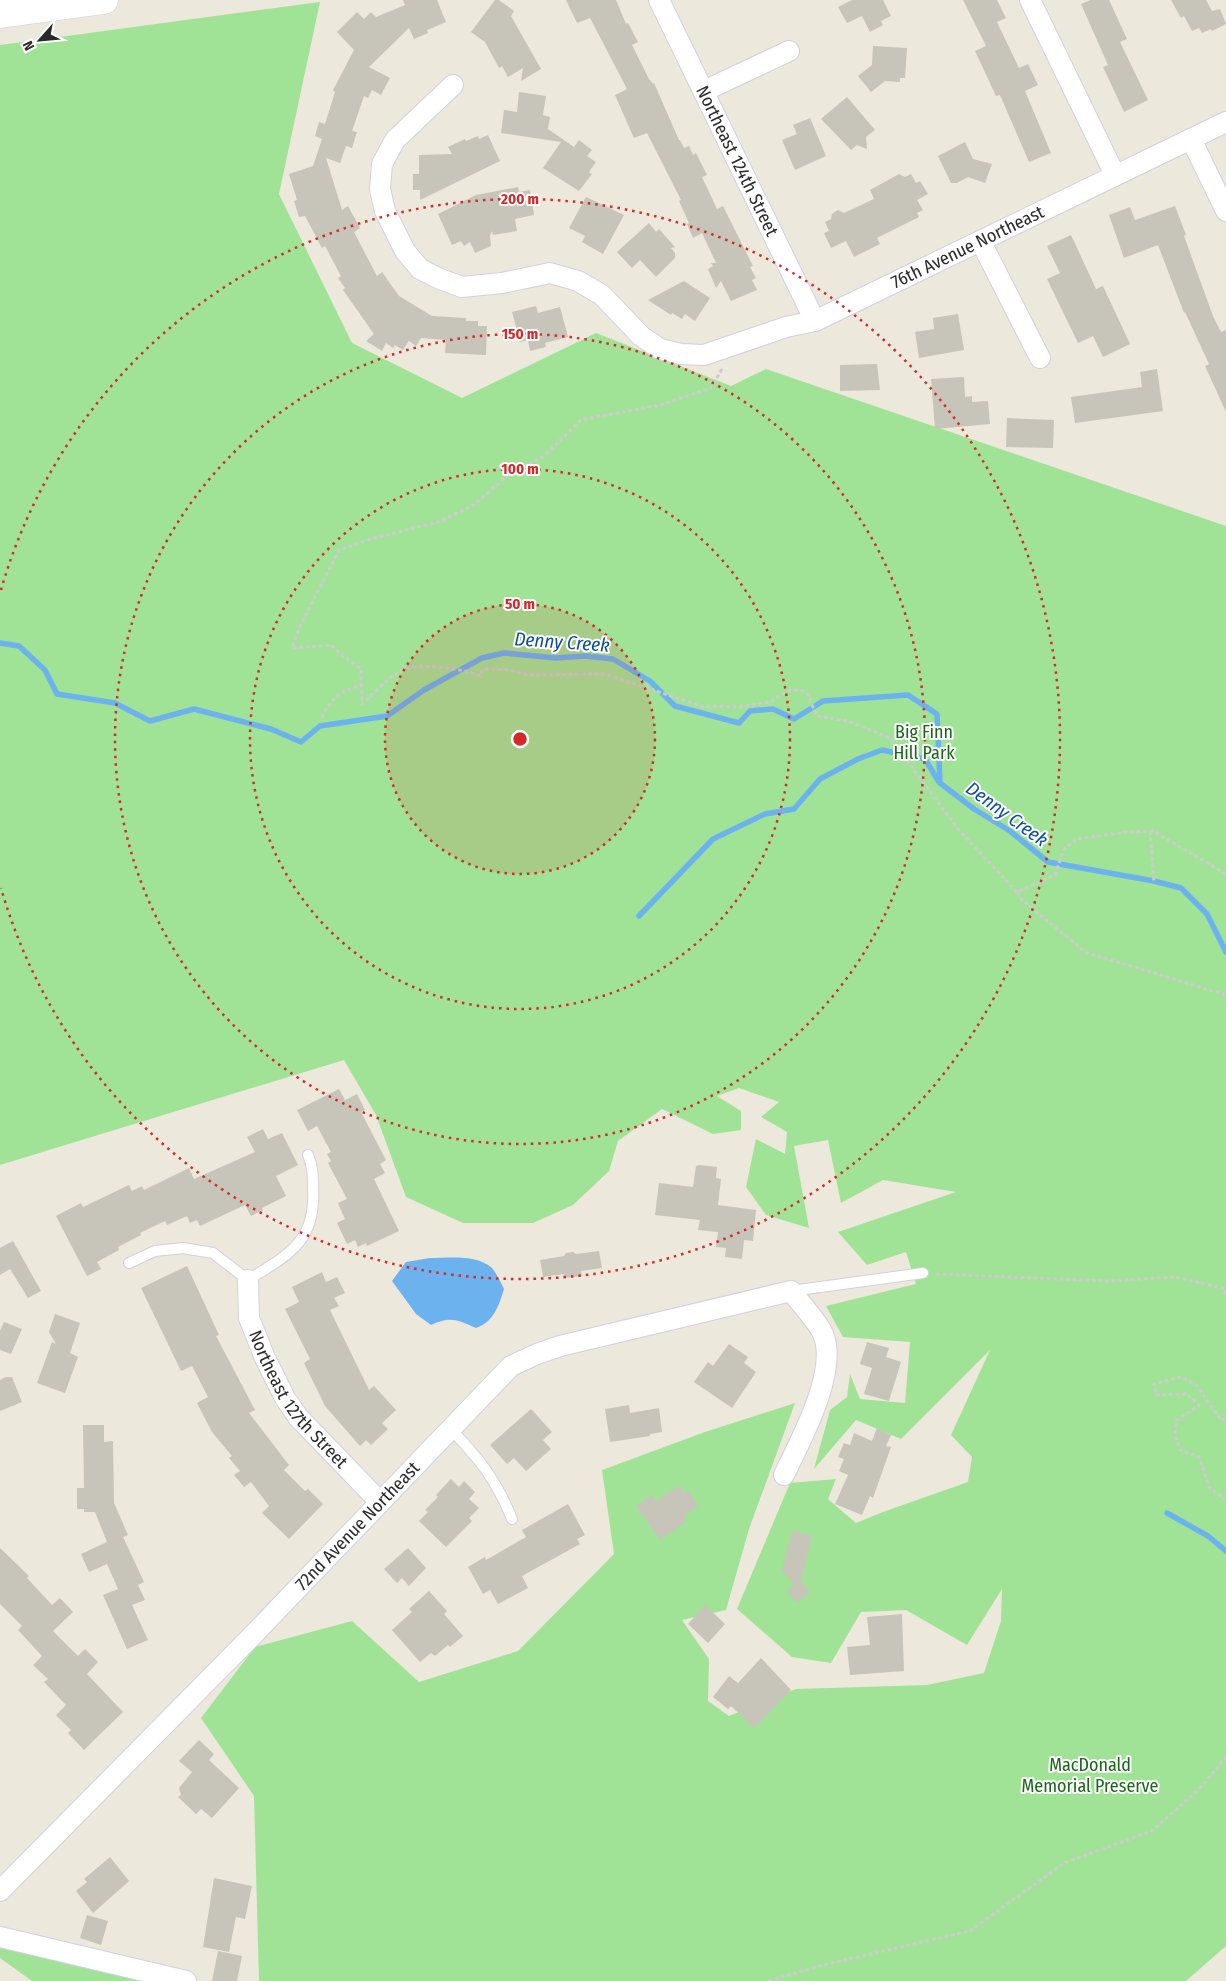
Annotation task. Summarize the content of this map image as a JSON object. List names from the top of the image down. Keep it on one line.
{"streets":{"street":["Northeast 124th Street","76th Avenue Northeast","Northeast 127th Street","72nd Avenue Northeast"]},"crossings":[["Northeast 124th Street","76th Avenue Northeast"],["Northeast 127th Street","72nd Avenue Northeast"]],"water":["Denny Creek"],"parks":["Big Finn Hill Park","MacDonald Memorial Preserve"],"north":"bottom left","rings":["200 m","150 m","100 m","50 m"]}
